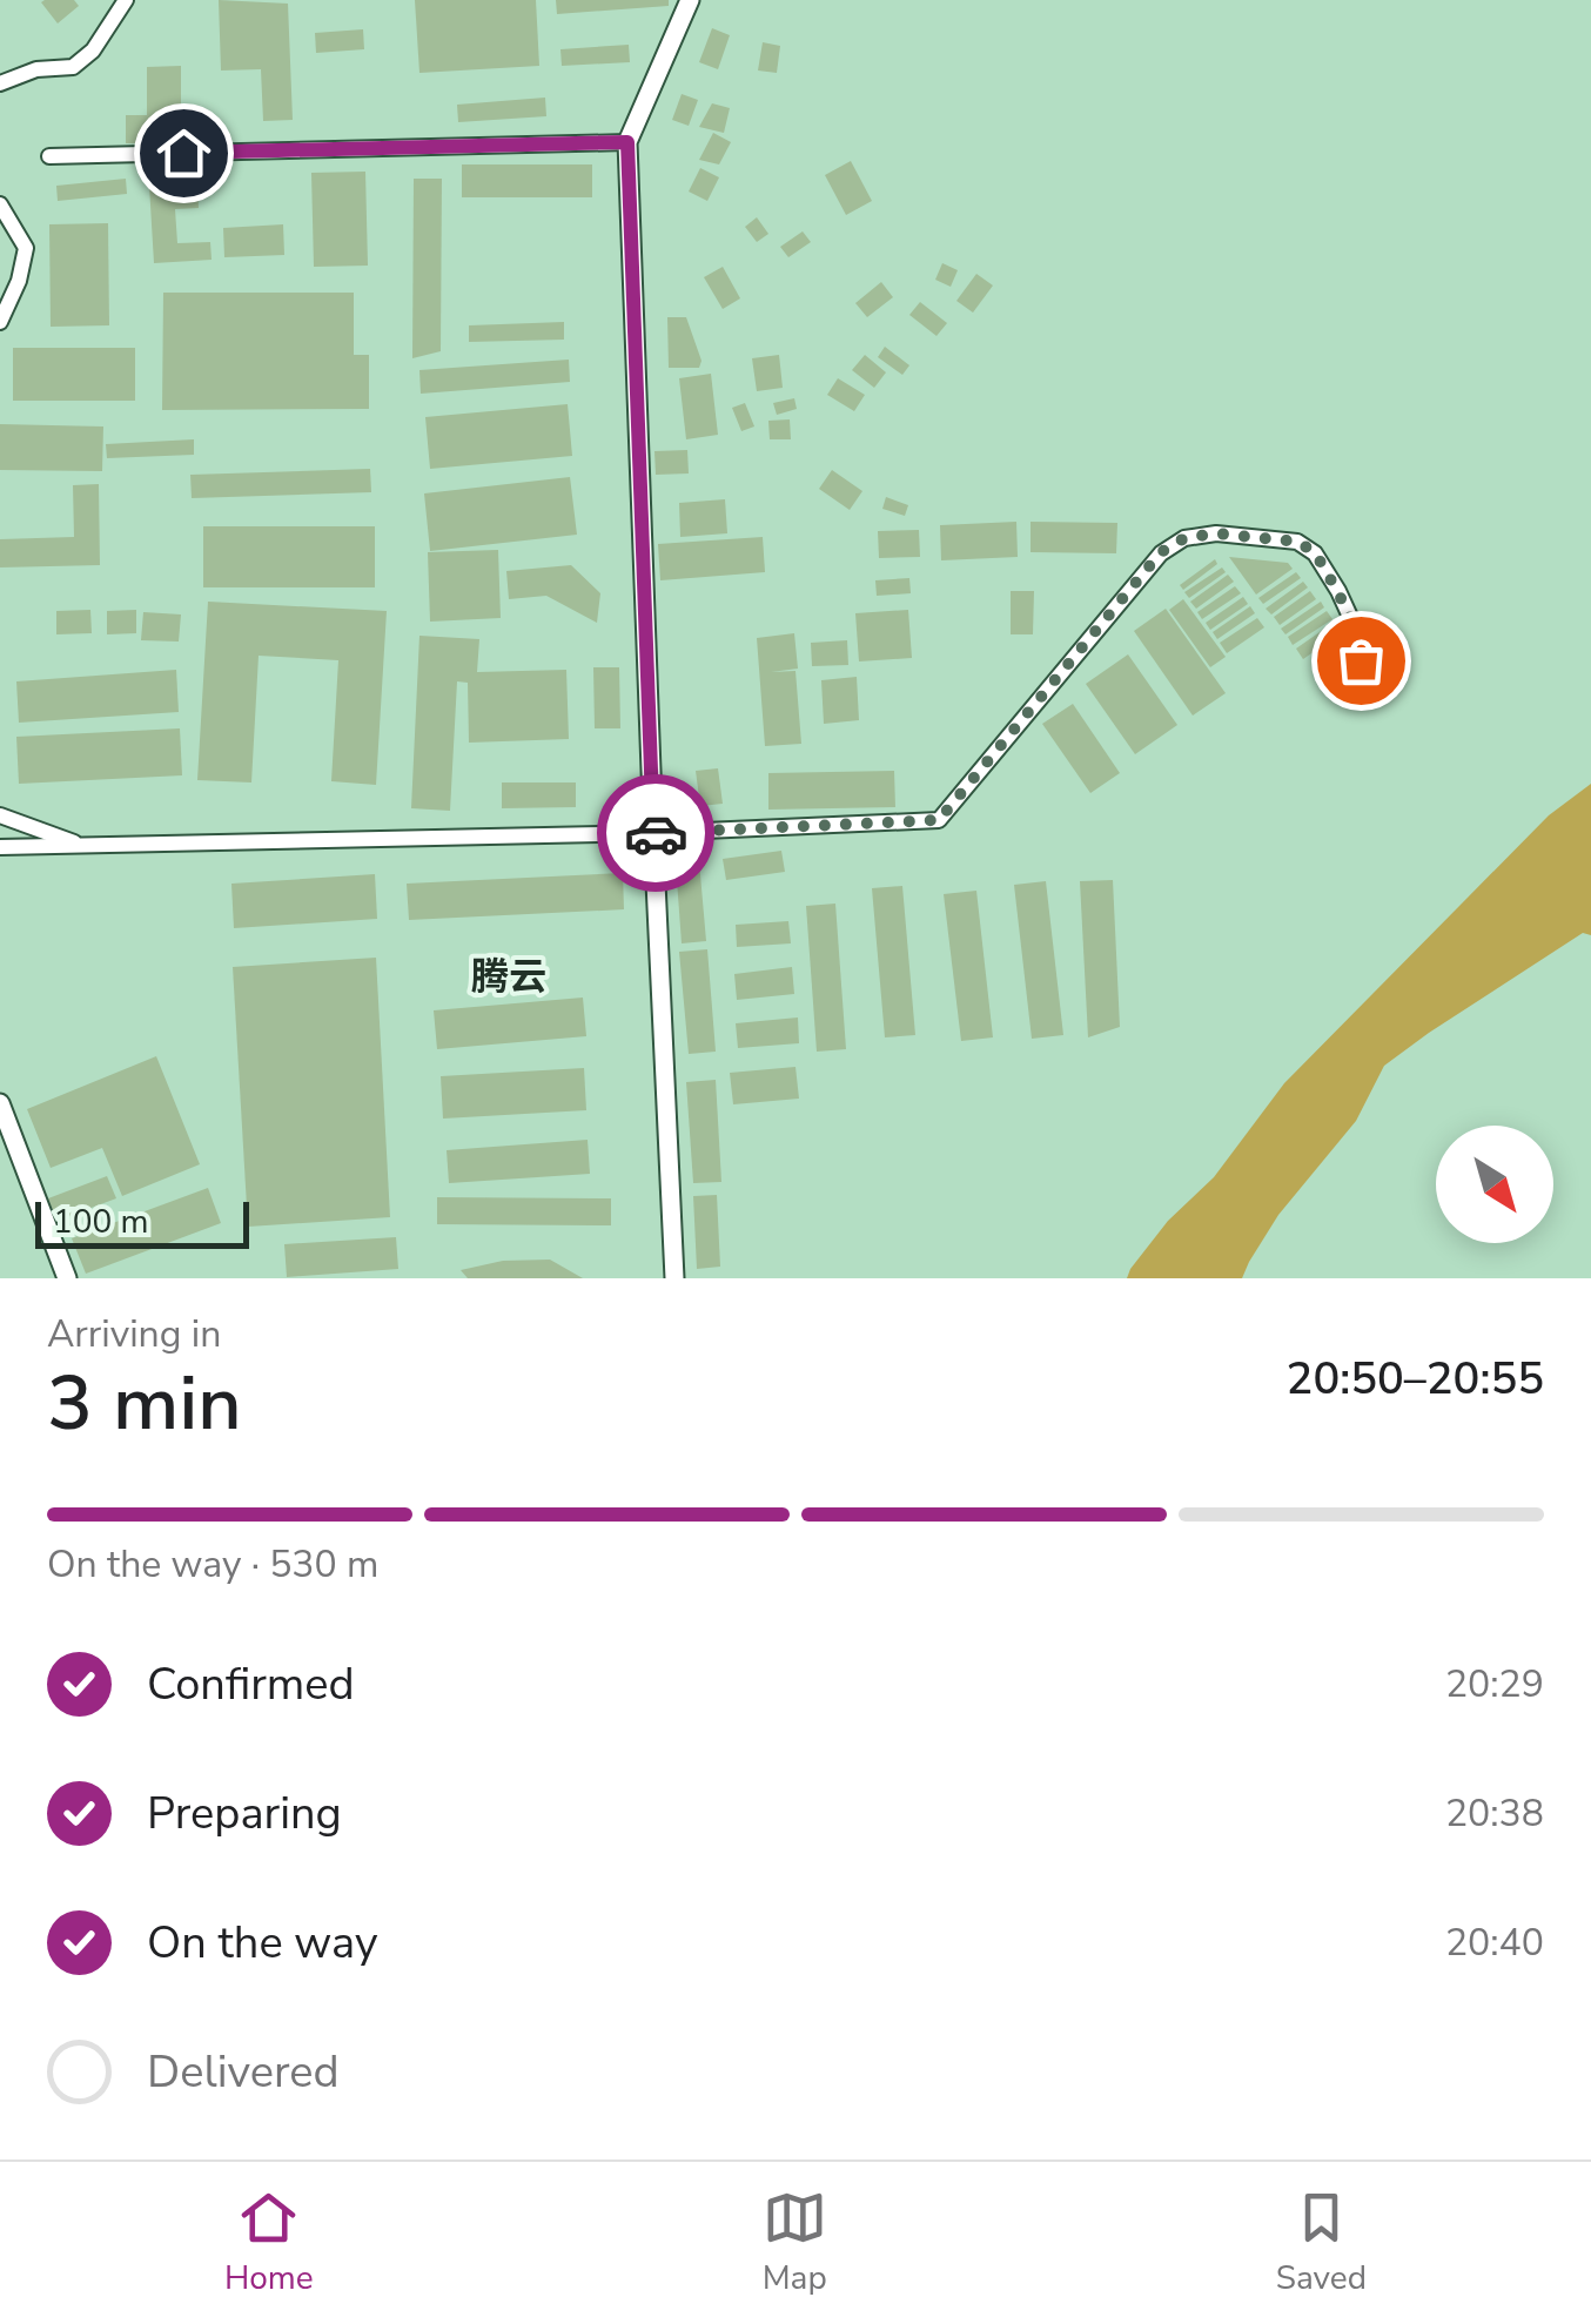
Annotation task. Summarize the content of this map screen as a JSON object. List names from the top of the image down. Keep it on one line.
{"districts":["腾云"],"scale_bar":"100 m","north":"bottom right","page":{"scale":"100 m","heading":["3 min","Arriving in","20:50–20:55"],"bar":"On the way · 530 m","list":[["Confirmed","20:29"],["Preparing","20:38"],["On the way","20:40"],"Delivered"],"tabs":["Home","Map","Saved"]}}
